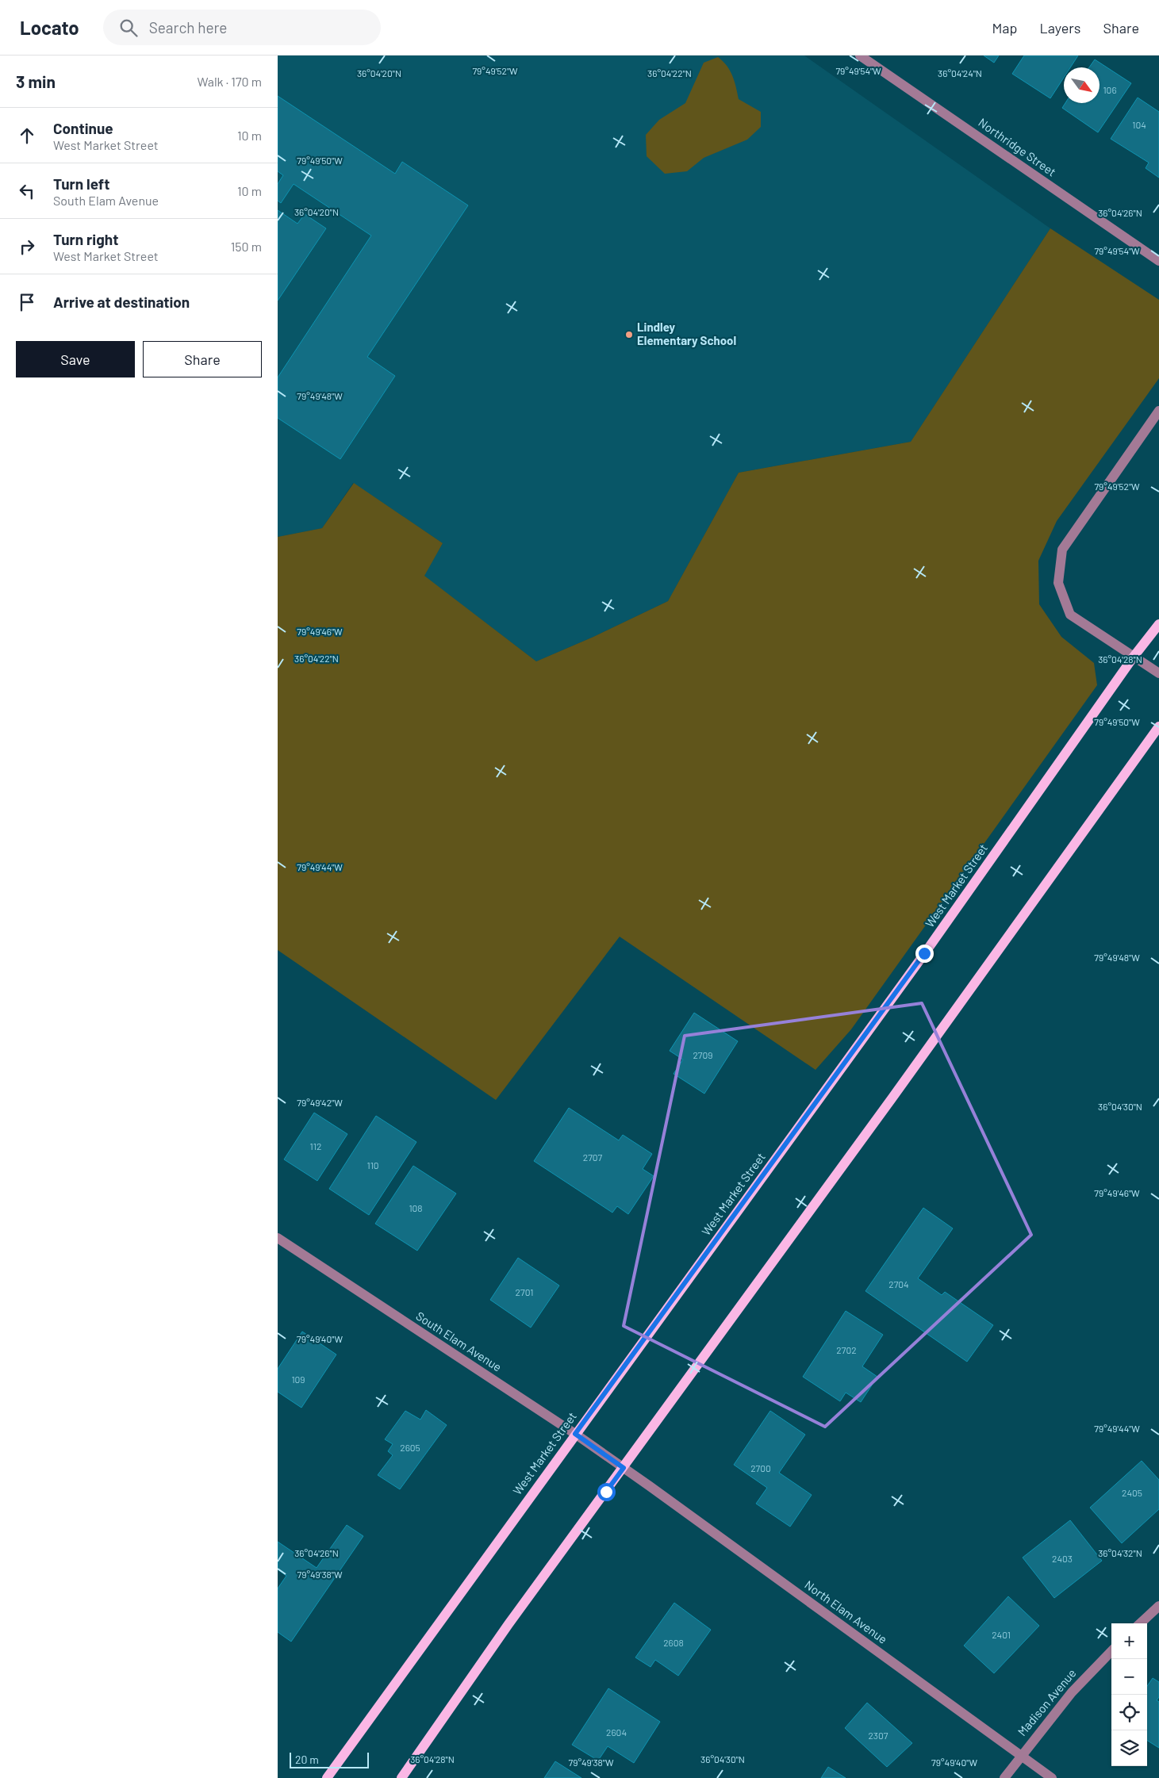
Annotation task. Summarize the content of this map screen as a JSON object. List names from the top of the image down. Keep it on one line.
{"streets":{"main road":["West Market Street"],"street":["Northridge Street","South Elam Avenue","North Elam Avenue","Madison Avenue"]},"crossings":[["West Market Street","South Elam Avenue"],["South Elam Avenue","North Elam Avenue"],["North Elam Avenue","Madison Avenue"]],"places":["Lindley Elementary School"],"house_numbers":["106","104","2709","112","2707","110","108","2704","2701","2702","109","2605","2700","2405","2403","2401","2608","2604","2307"],"scale_bar":"20 m","north":"bottom right","page":{"header":"Locato","search":"Search here","nav":["Map","Layers","Share"],"heading":["3 min","Walk · 170 m"],"list":[["Continue","West Market Street","10 m"],["Turn left","South Elam Avenue","10 m"],["Turn right","West Market Street","150 m"],"Arrive at destination"],"buttons":["Save","Share"],"map_buttons":["+","−"],"scale":"20 m"},"coordinates":["79°49'52\"W","79°49'54\"W","36°04'20\"N","36°04'22\"N","36°04'24\"N","79°49'50\"W","36°04'26\"N","79°49'48\"W","79°49'46\"W","36°04'28\"N","79°49'44\"W","79°49'42\"W","36°04'30\"N","79°49'40\"W","36°04'32\"N","79°49'38\"W"]}
